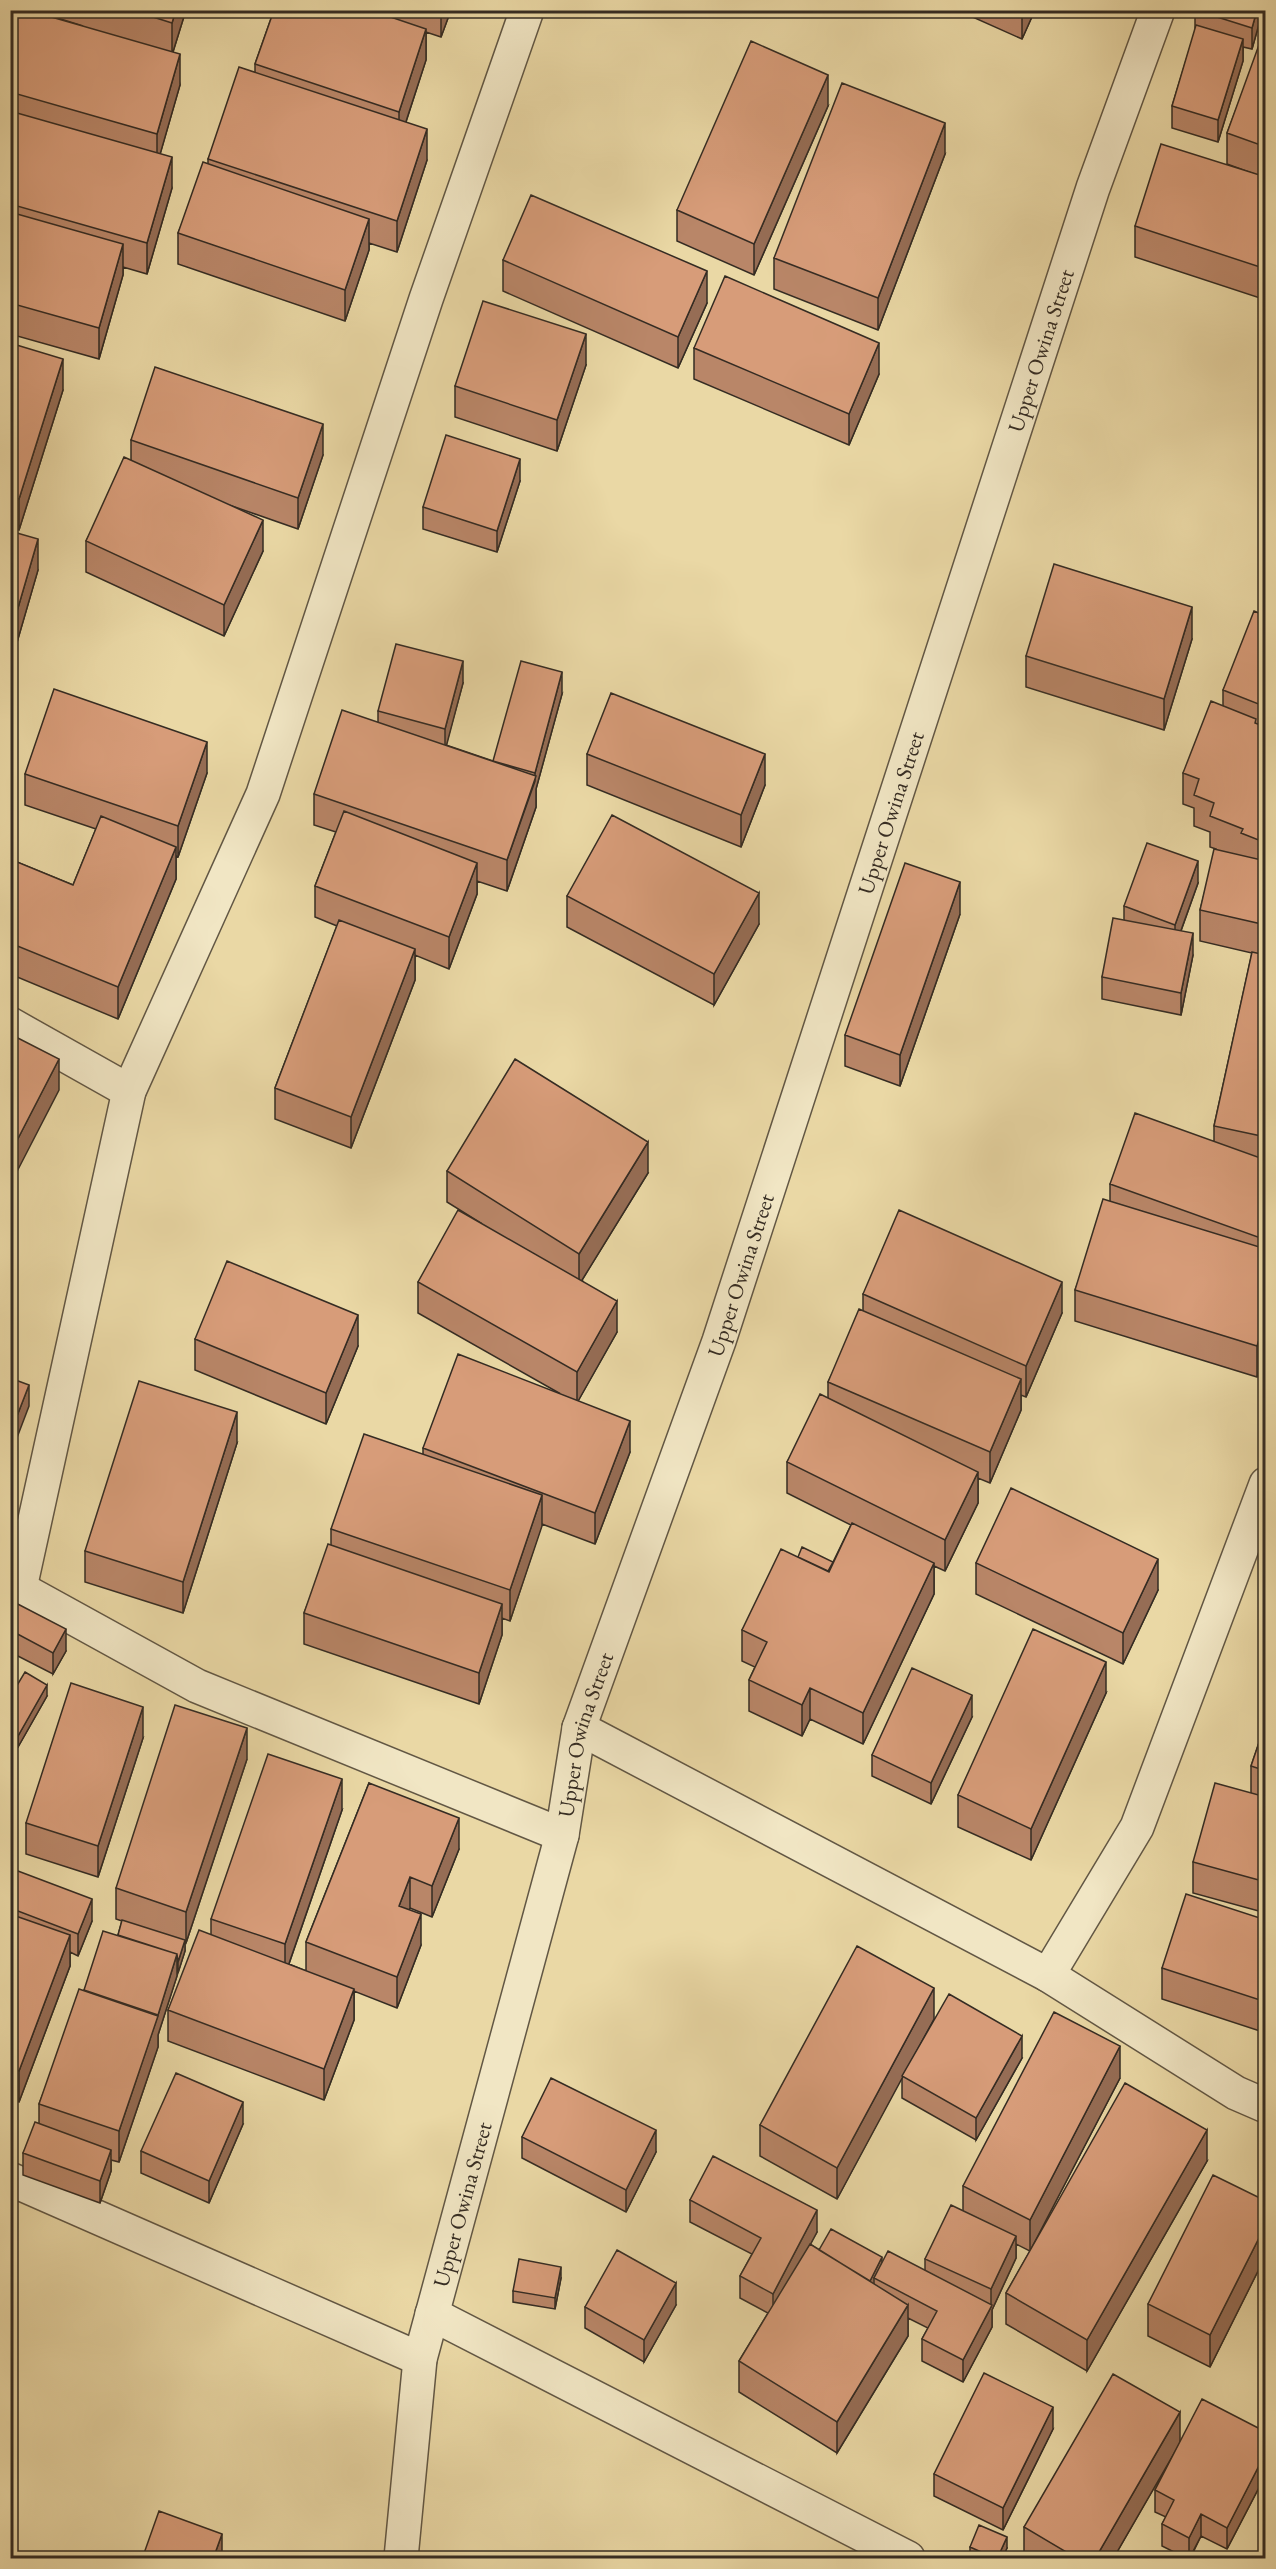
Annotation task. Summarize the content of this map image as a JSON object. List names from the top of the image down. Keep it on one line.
{"streets":{"street":["Upper Owina Street"]}}
